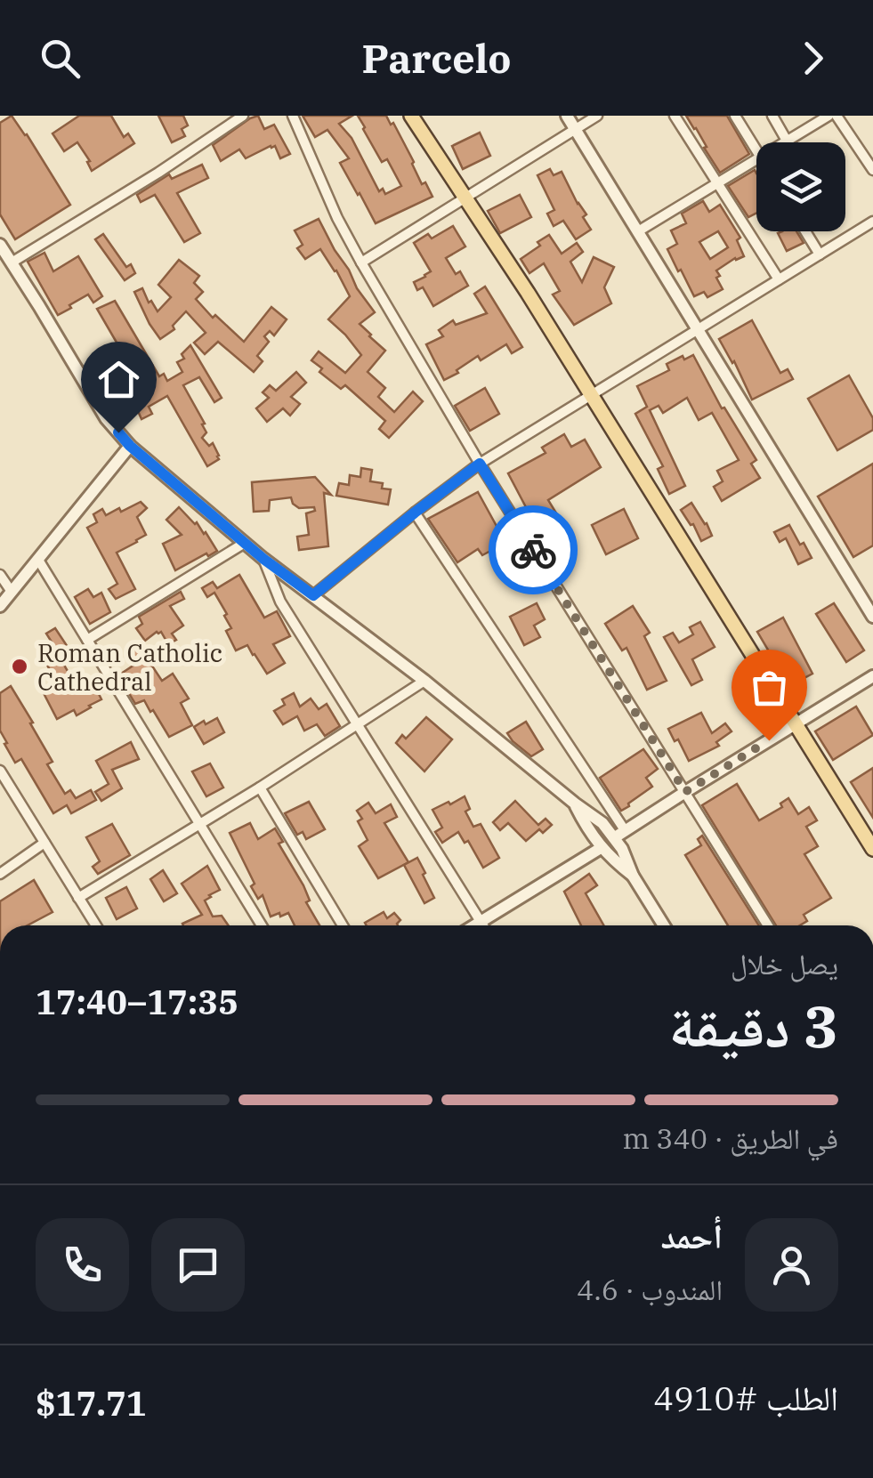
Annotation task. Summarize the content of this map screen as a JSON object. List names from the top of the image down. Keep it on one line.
{"places":["Roman Catholic Cathedral"],"page":{"header":"Parcelo","heading":["3 دقيقة","يصل خلال","17:35–17:40"],"panel":["أحمد","المندوب · 4.6","الطلب #4910","$17.71"],"bar":"في الطريق · 340 m"}}
